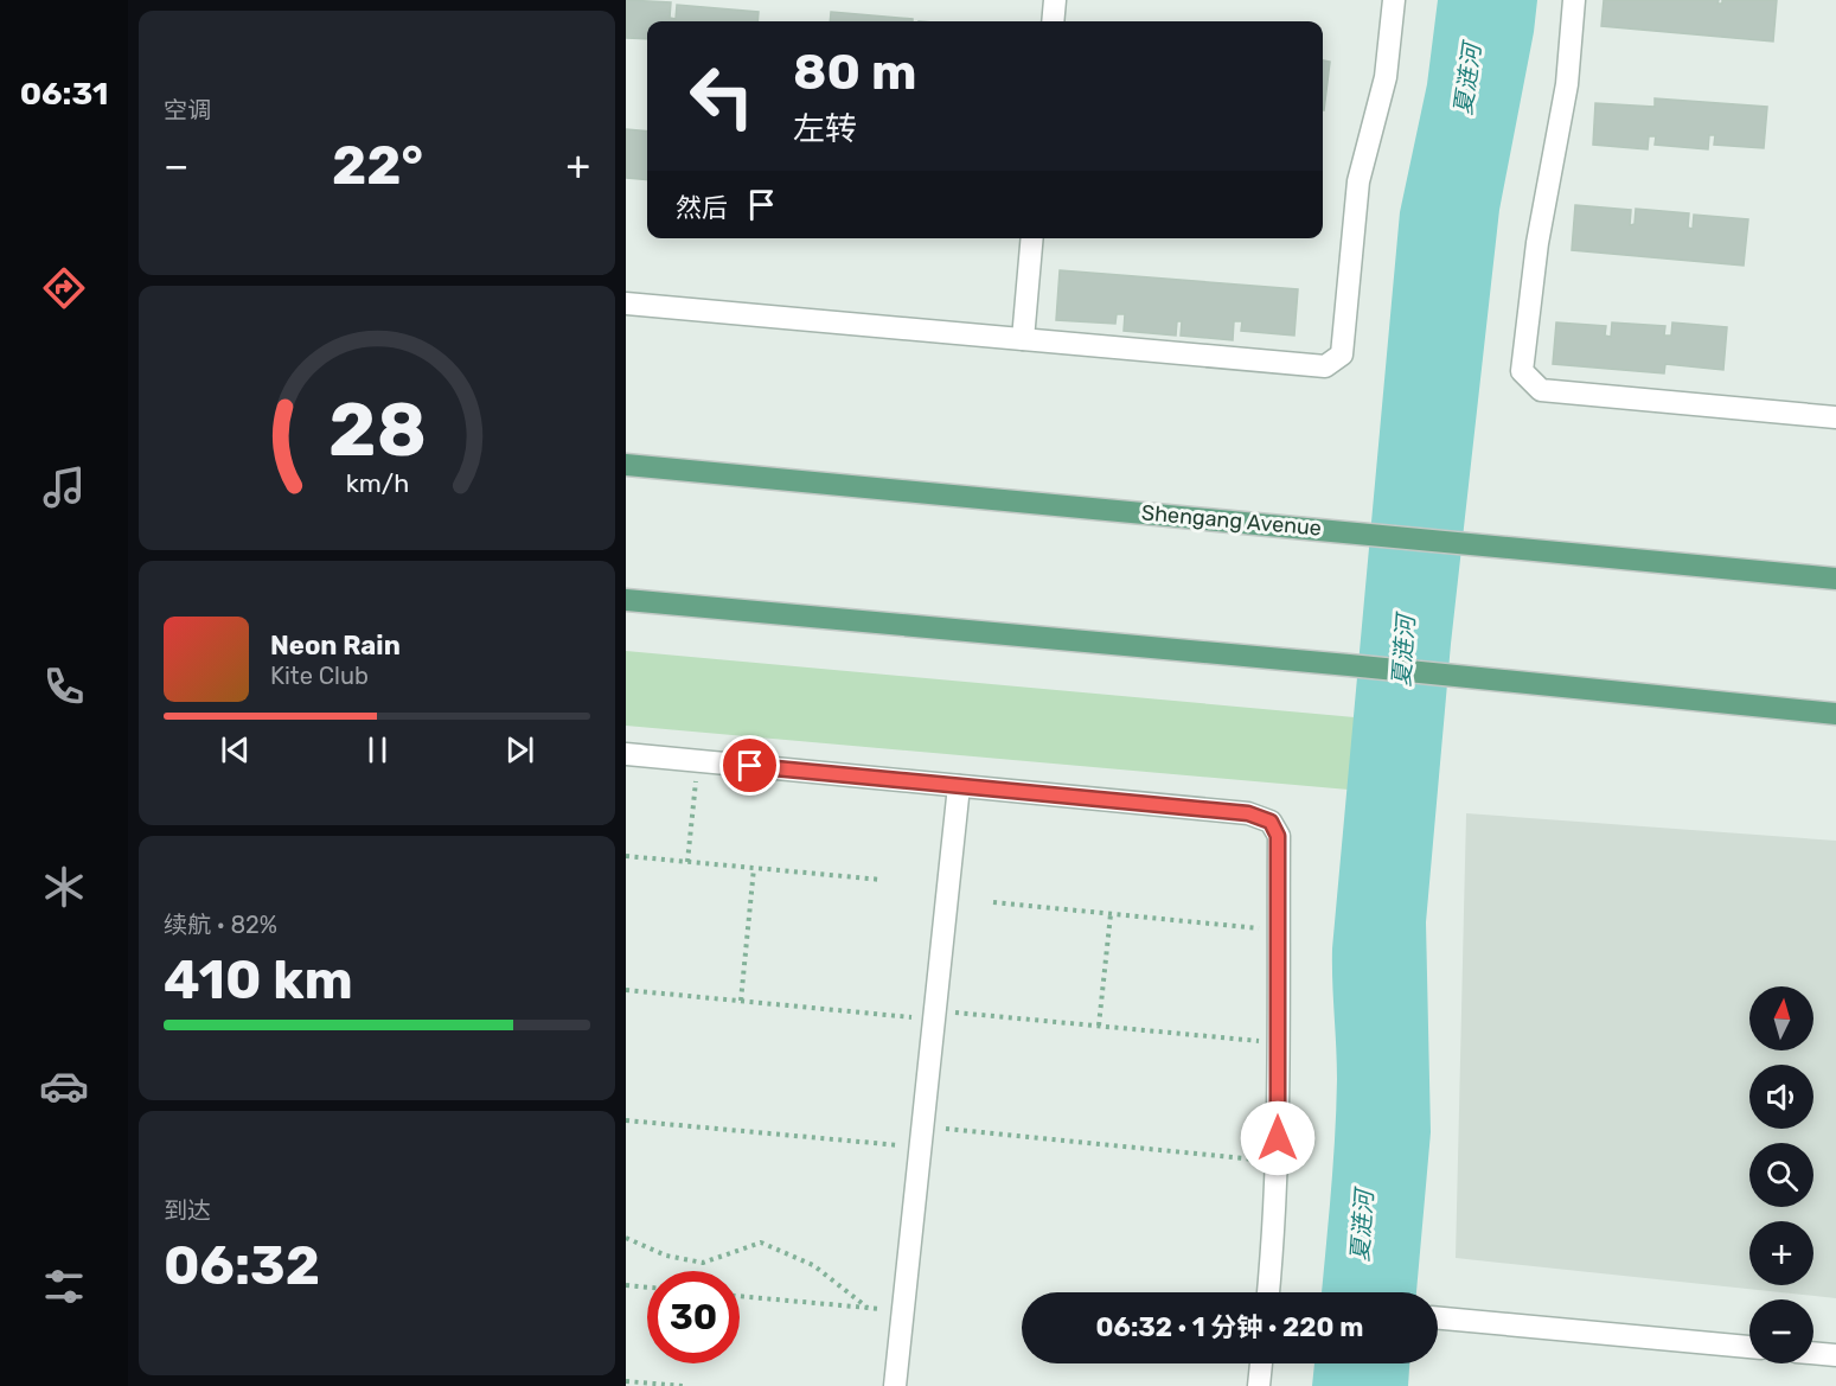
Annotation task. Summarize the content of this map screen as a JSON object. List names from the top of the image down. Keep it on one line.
{"streets":{"main road":["Shengang Avenue"]},"water":["夏涟河"],"north":"top","page":{"tabs":"06:31","tile":["空调",["续航 · 82%","410 km"],["到达","06:32"]],"turn":["80 m","左转"],"heat":["−","22°","+"],"then":"然后","song":["Neon Rain","Kite Club"],"map_buttons":["+","−"],"limit":"30","trip":"06:32 · 1 分钟 · 220 m","gauge":["28","km/h"]}}
